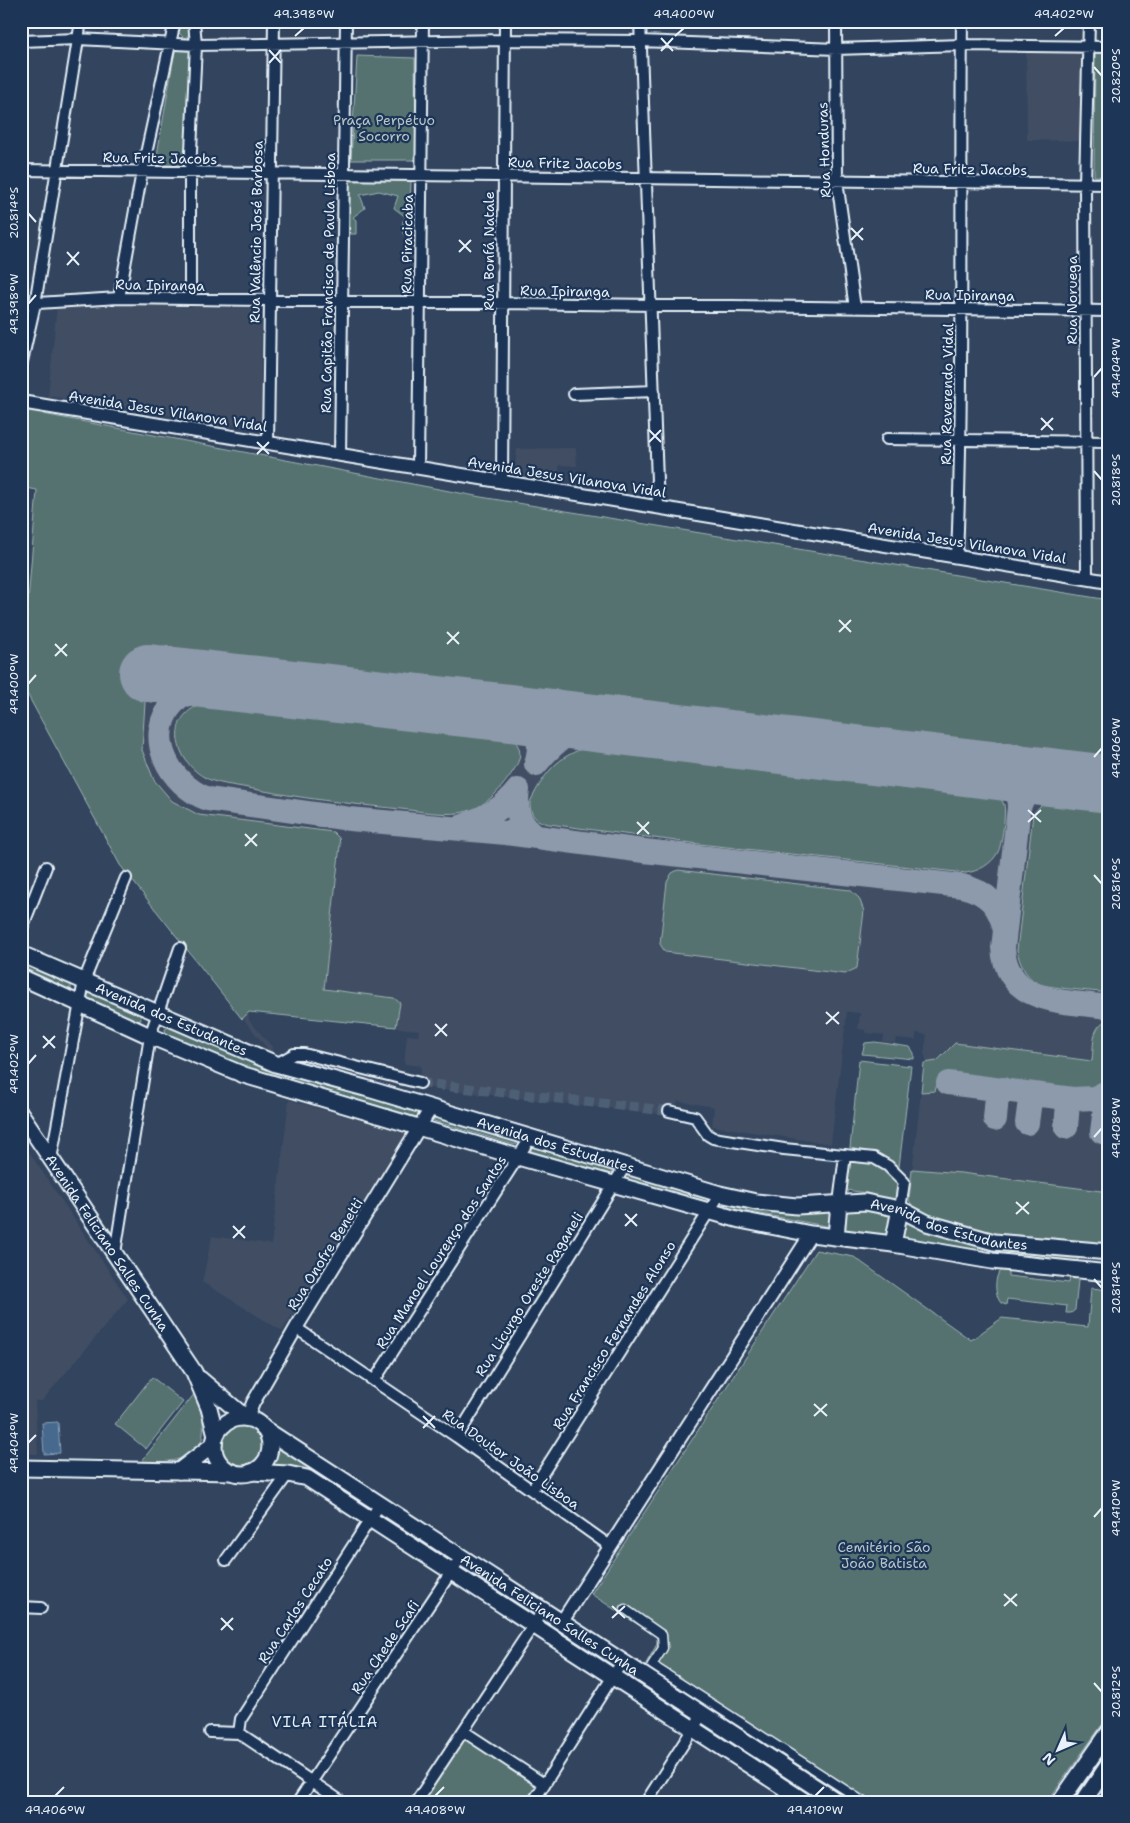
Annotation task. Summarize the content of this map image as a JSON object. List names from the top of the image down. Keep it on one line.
{"streets":{"main road":["Avenida dos Estudantes","Avenida Feliciano Salles Cunha"],"street":["Rua Honduras","Rua Fritz Jacobs","Rua Valêncio José Barbosa","Rua Piracicaba","Rua Bonfá Natale","Rua Capitão Francisco de Paula Lisboa","Rua Ipiranga","Rua Noruega","Rua Reverendo Vidal","Avenida Jesus Vilanova Vidal","Rua Manoel Lourenço dos Santos","Rua Onofre Benetti","Rua Licurgo Oreste Paganeli","Rua Francisco Fernandes Alonso","Rua Doutor João Lisboa","Rua Carlos Cecato","Rua Chede Scafi"]},"crossings":[["Rua Honduras","Rua Fritz Jacobs"],["Rua Honduras","Rua Ipiranga"],["Rua Fritz Jacobs","Rua Valêncio José Barbosa"],["Rua Fritz Jacobs","Rua Piracicaba"],["Rua Fritz Jacobs","Rua Bonfá Natale"],["Rua Fritz Jacobs","Rua Capitão Francisco de Paula Lisboa"],["Rua Fritz Jacobs","Rua Noruega"],["Rua Fritz Jacobs","Rua Reverendo Vidal"],["Rua Valêncio José Barbosa","Rua Ipiranga"],["Rua Valêncio José Barbosa","Avenida Jesus Vilanova Vidal"],["Rua Piracicaba","Rua Ipiranga"],["Rua Piracicaba","Avenida Jesus Vilanova Vidal"],["Rua Bonfá Natale","Rua Ipiranga"],["Rua Bonfá Natale","Avenida Jesus Vilanova Vidal"],["Rua Capitão Francisco de Paula Lisboa","Rua Ipiranga"],["Rua Capitão Francisco de Paula Lisboa","Avenida Jesus Vilanova Vidal"],["Rua Ipiranga","Rua Noruega"],["Rua Ipiranga","Rua Reverendo Vidal"],["Rua Noruega","Avenida Jesus Vilanova Vidal"],["Rua Reverendo Vidal","Avenida Jesus Vilanova Vidal"],["Avenida dos Estudantes","Rua Manoel Lourenço dos Santos"],["Avenida dos Estudantes","Rua Onofre Benetti"],["Avenida dos Estudantes","Rua Licurgo Oreste Paganeli"],["Avenida dos Estudantes","Rua Francisco Fernandes Alonso"],["Avenida Feliciano Salles Cunha","Rua Onofre Benetti"],["Avenida Feliciano Salles Cunha","Rua Carlos Cecato"],["Avenida Feliciano Salles Cunha","Rua Chede Scafi"],["Rua Manoel Lourenço dos Santos","Rua Doutor João Lisboa"],["Rua Onofre Benetti","Rua Doutor João Lisboa"],["Rua Licurgo Oreste Paganeli","Rua Doutor João Lisboa"],["Rua Francisco Fernandes Alonso","Rua Doutor João Lisboa"]],"districts":["VILA ITÁLIA"],"parks":["Praça Perpétuo Socorro","Cemitério São João Batista"],"north":"bottom left","coordinates":["49.398°W","49.400°W","49.402°W","20.820°S","20.814°S","49.404°W","20.818°S","49.406°W","20.816°S","49.408°W","49.410°W","20.812°S"]}
